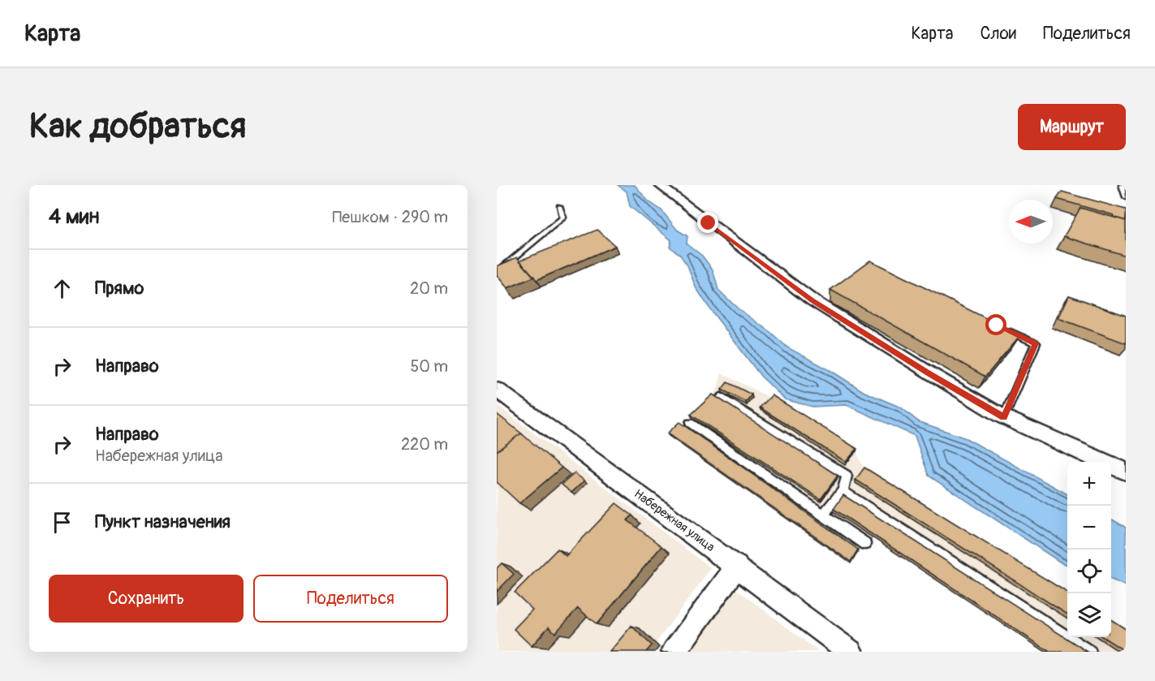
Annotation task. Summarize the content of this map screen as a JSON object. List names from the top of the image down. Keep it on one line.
{"streets":{"street":["Набережная улица"]},"north":"left","page":{"header":"Карта","nav":["Карта","Слои","Поделиться"],"buttons":["Маршрут",["Сохранить","Поделиться"]],"title":"Как добраться","heading":["4 мин","Пешком · 290 m"],"list":[["Прямо","20 m"],["Направо","50 m"],["Направо","Набережная улица","220 m"],"Пункт назначения"],"map_buttons":["+","−"]}}
